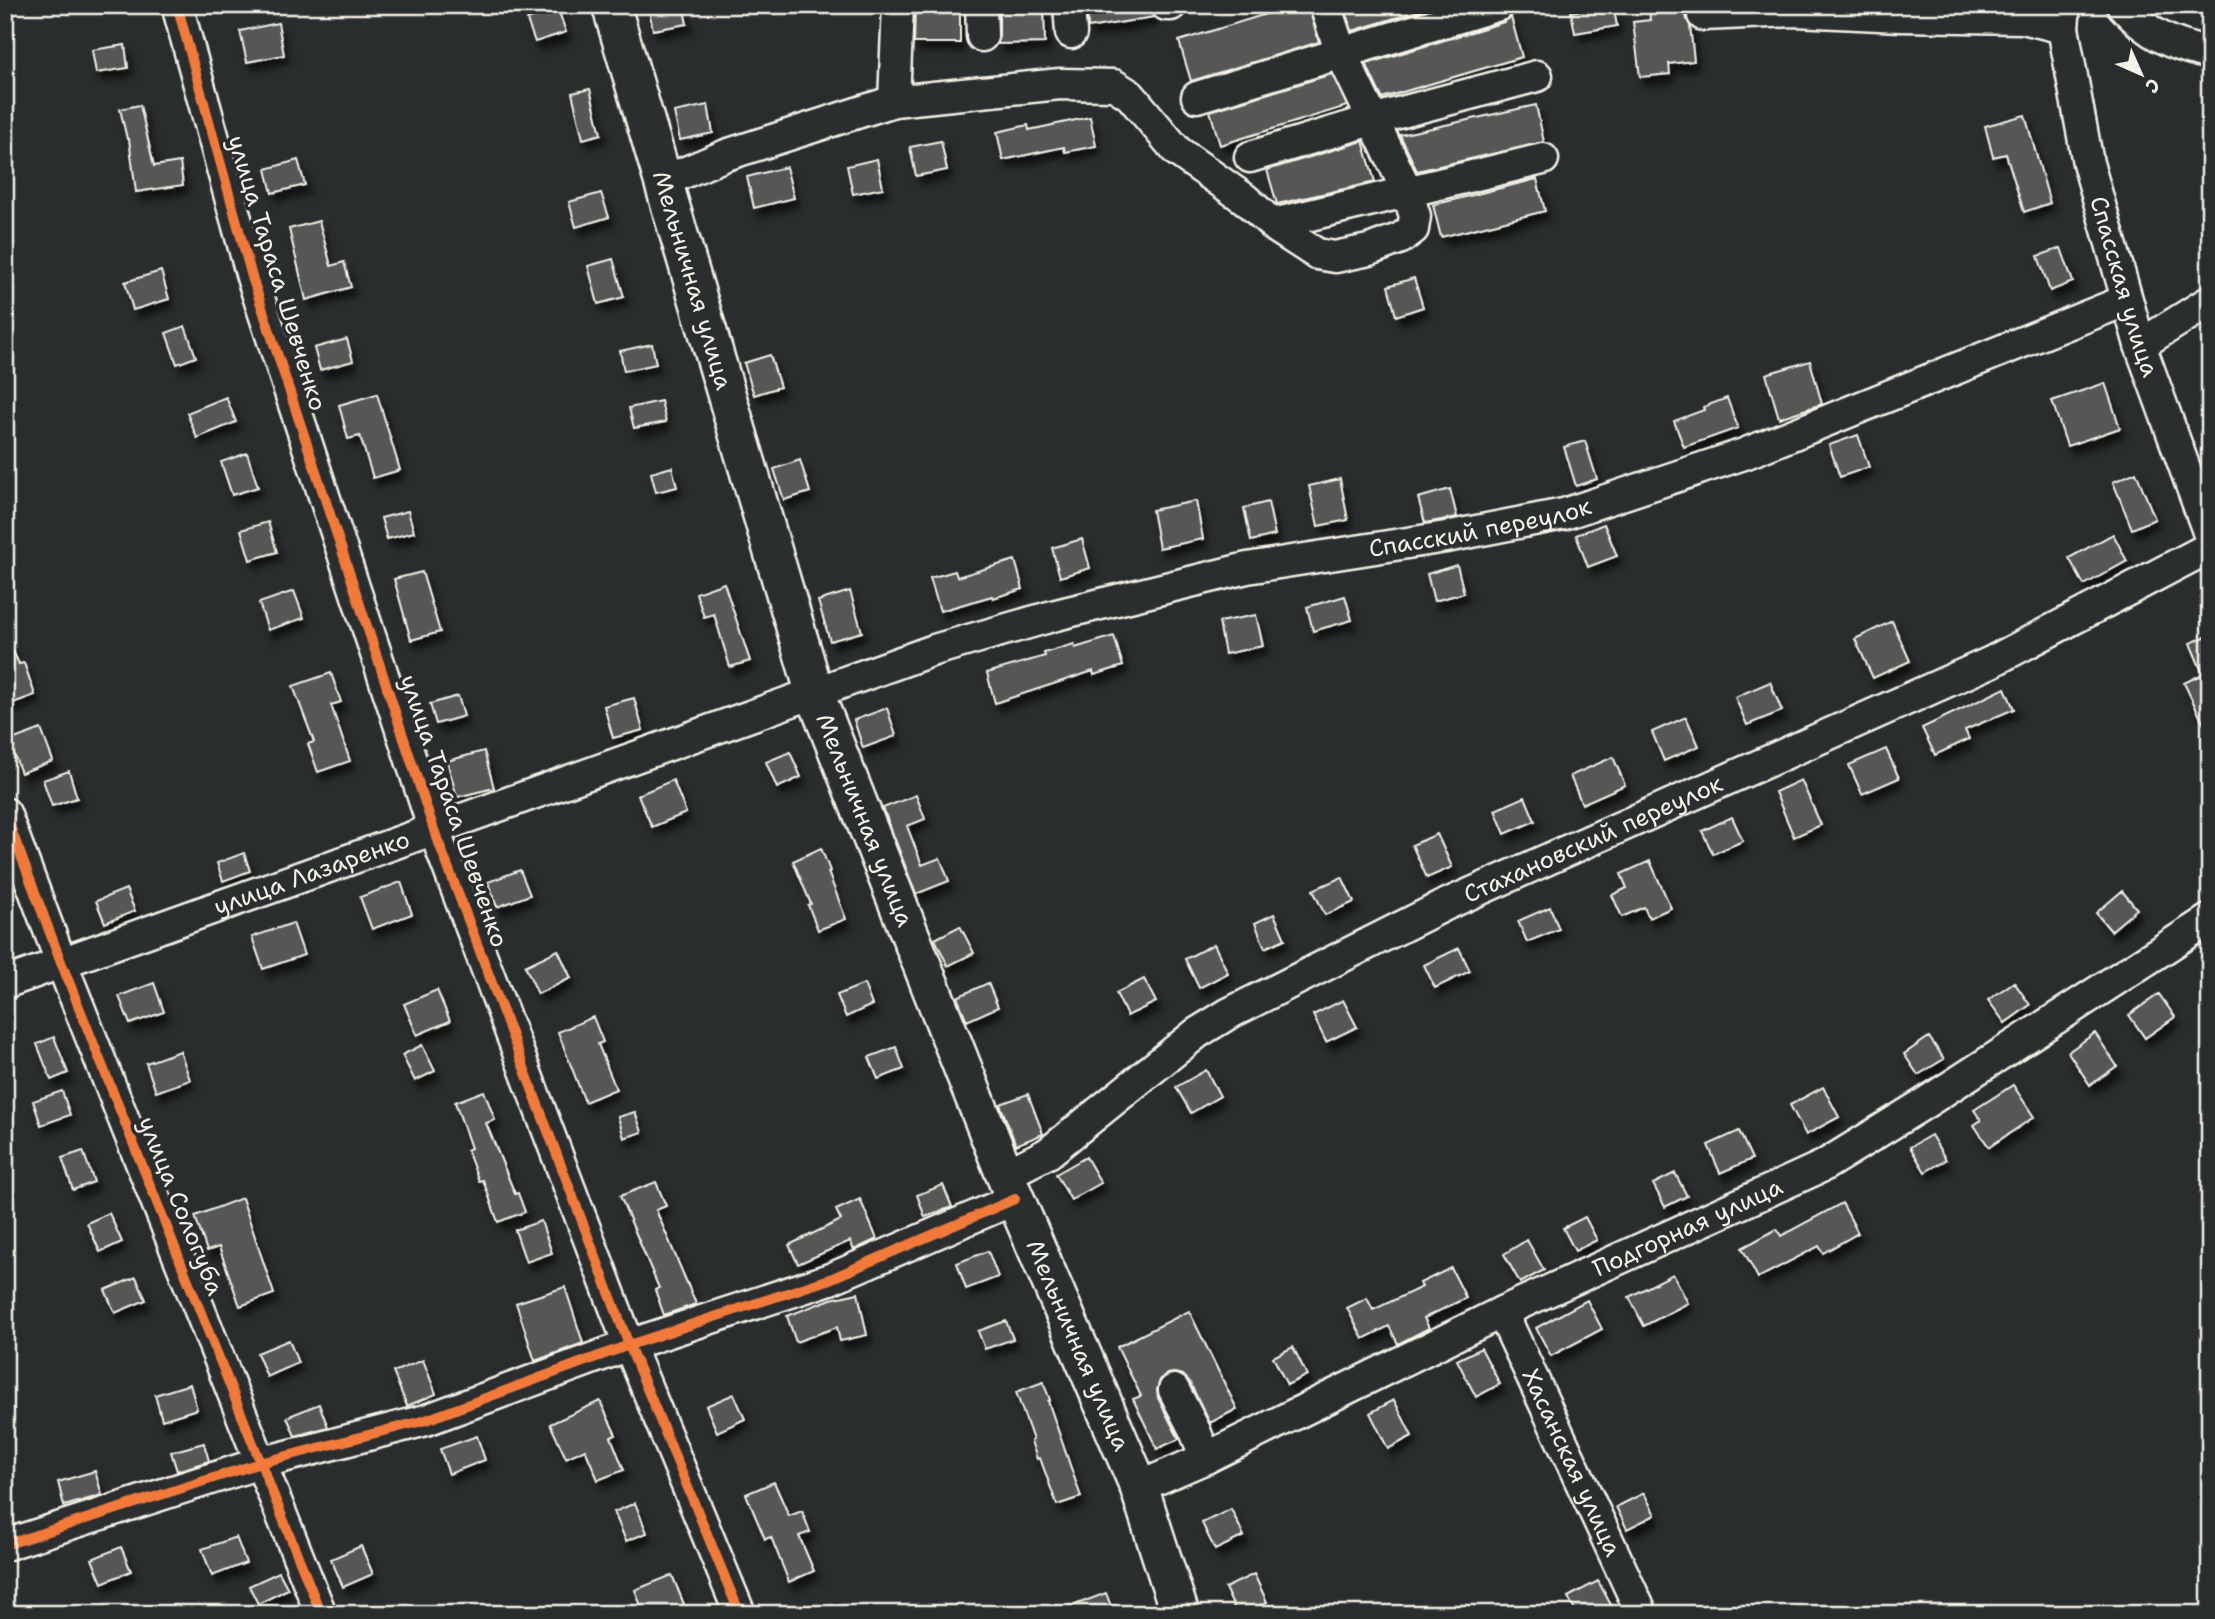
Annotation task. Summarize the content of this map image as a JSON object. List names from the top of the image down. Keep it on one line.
{"streets":{"main road":["Мельничная улица"],"street":["улица Тараса Шевченко","Спасская улица","Спасский переулок","Стахановский переулок","улица Лазаренко","улица Сологуба","Подгорная улица","Хасанская улица"]},"crossings":[["улица Тараса Шевченко","Стахановский переулок"],["улица Тараса Шевченко","улица Лазаренко"],["Мельничная улица","Спасский переулок"],["Мельничная улица","Стахановский переулок"],["Мельничная улица","улица Лазаренко"],["Мельничная улица","Подгорная улица"],["Спасская улица","Спасский переулок"],["Спасский переулок","улица Лазаренко"],["Стахановский переулок","улица Сологуба"],["улица Лазаренко","улица Сологуба"],["Подгорная улица","Хасанская улица"]],"north":"bottom right"}
